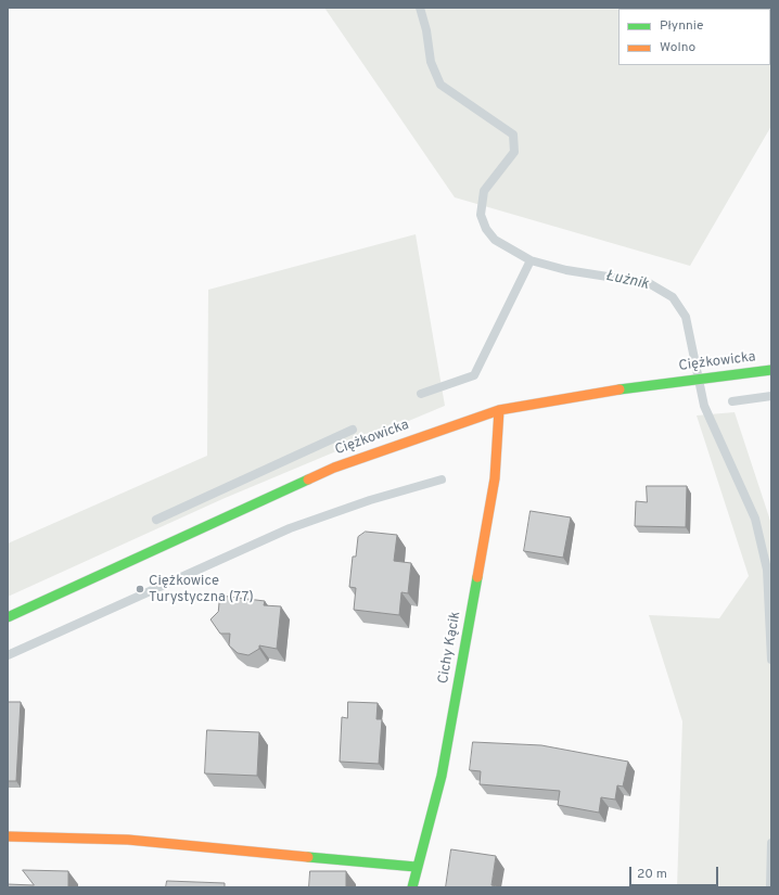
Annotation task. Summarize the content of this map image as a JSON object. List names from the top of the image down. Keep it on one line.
{"streets":{"street":["Ciężkowicka","Cichy Kącik"]},"crossings":[["Ciężkowicka","Cichy Kącik"]],"water":["Łużnik"],"places":["Ciężkowice Turystyczna (77)"],"legend":["Płynnie","Wolno"],"scale_bar":"20 m"}
